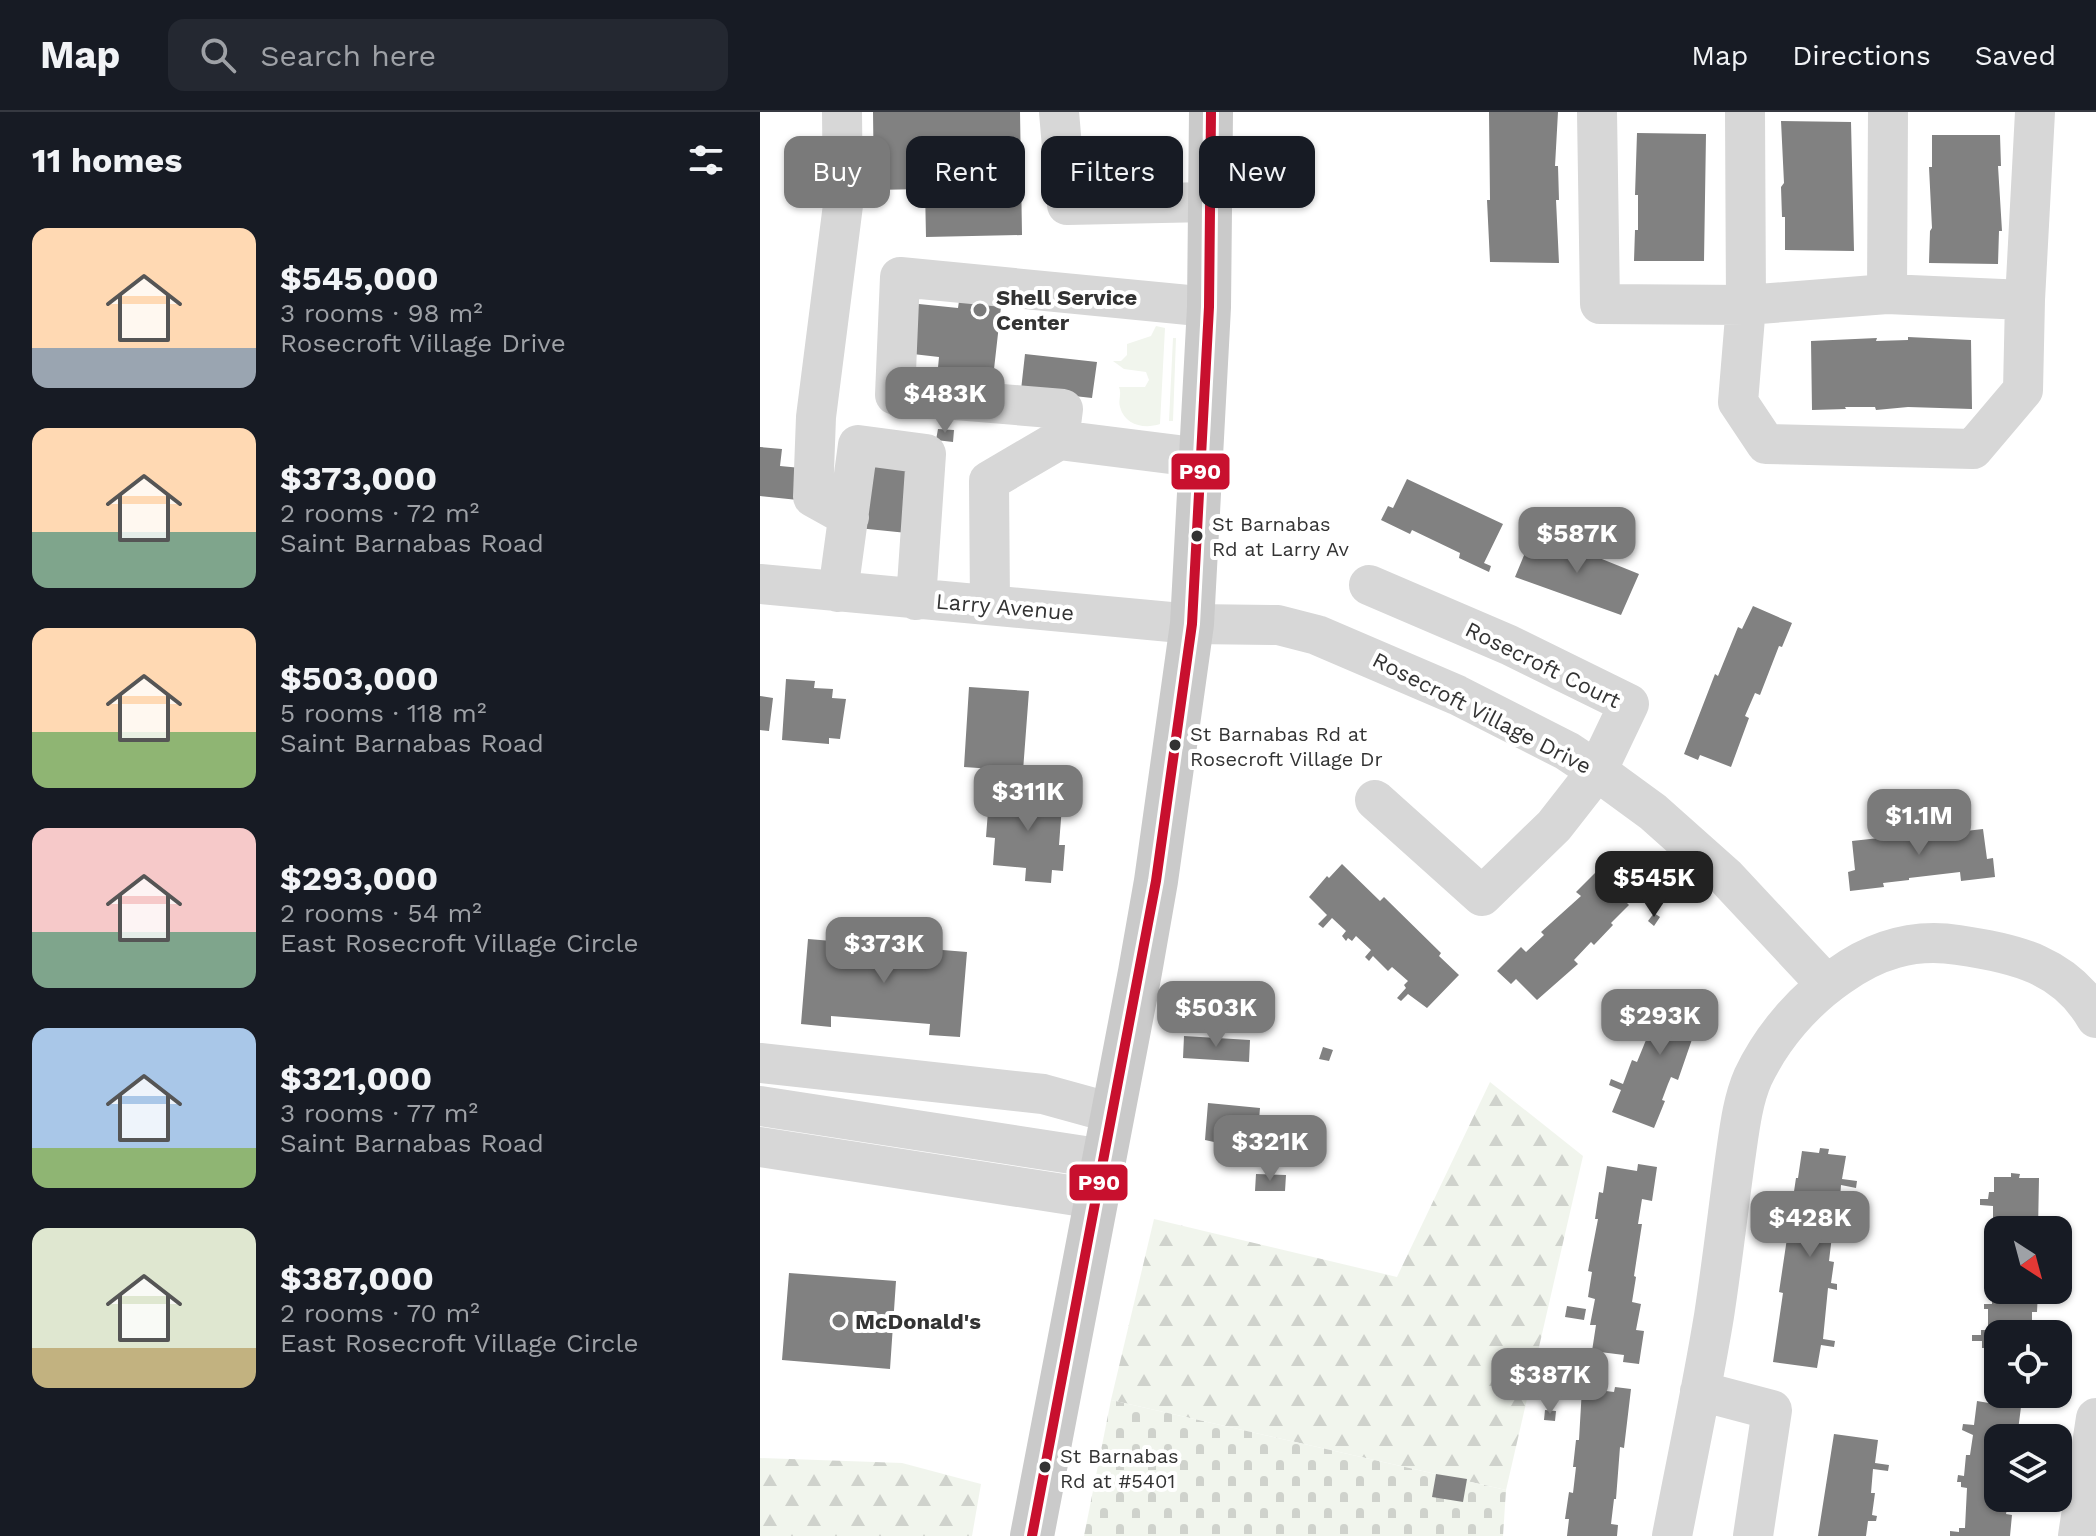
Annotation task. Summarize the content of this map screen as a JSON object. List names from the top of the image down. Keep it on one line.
{"streets":{"street":["Larry Avenue","Rosecroft Court","Rosecroft Village Drive"]},"crossings":[["Larry Avenue","Rosecroft Village Drive"],["Rosecroft Court","Rosecroft Village Drive"]],"places":["Shell Service Center","St Barnabas Rd at Larry Av","St Barnabas Rd at Rosecroft Village Dr","McDonald's","St Barnabas Rd at #5401"],"lines":["transit line P90"],"north":"bottom right","page":{"header":"Map","search":"Search here","nav":["Map","Directions","Saved"],"heading":"11 homes","chip":["Buy","Rent","Filters","New"],"list":[{"name":"$545,000","note":"3 rooms · 98 m² · Rosecroft Village Drive"},{"name":"$373,000","note":"2 rooms · 72 m² · Saint Barnabas Road"},{"name":"$503,000","note":"5 rooms · 118 m² · Saint Barnabas Road"},{"name":"$293,000","note":"2 rooms · 54 m² · East Rosecroft Village Circle"},{"name":"$321,000","note":"3 rooms · 77 m² · Saint Barnabas Road"},{"name":"$387,000","note":"2 rooms · 70 m² · East Rosecroft Village Circle"}],"price":["$483K","$587K","$311K","$1.1M","$545K","$373K","$503K","$293K","$321K","$428K","$387K"]}}
